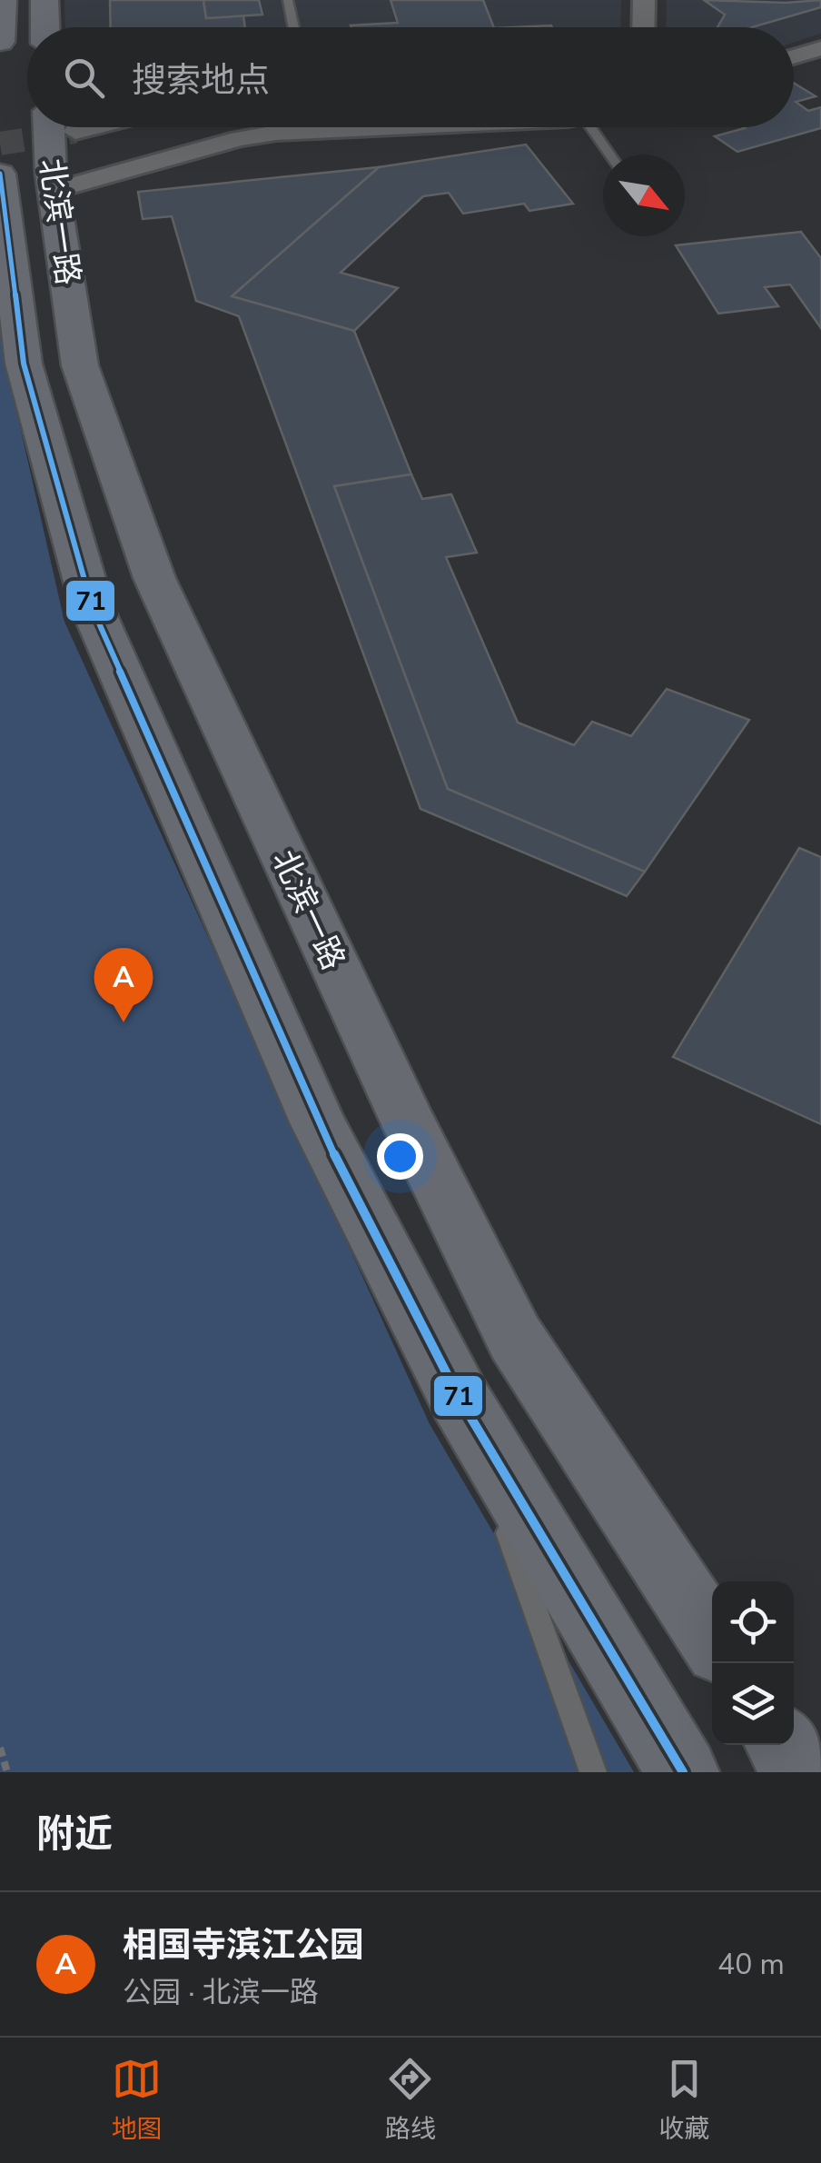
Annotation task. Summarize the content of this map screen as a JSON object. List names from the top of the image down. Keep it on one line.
{"streets":{"main road":["北滨一路"]},"lines":["transit line 71"],"north":"bottom right","page":{"search":"搜索地点","pins":"A","heading":"附近","list":[{"mark":"A","name":"相国寺滨江公园","note":"公园 · 北滨一路","value":"40 m"}],"nav":["地图","路线","收藏"]}}
